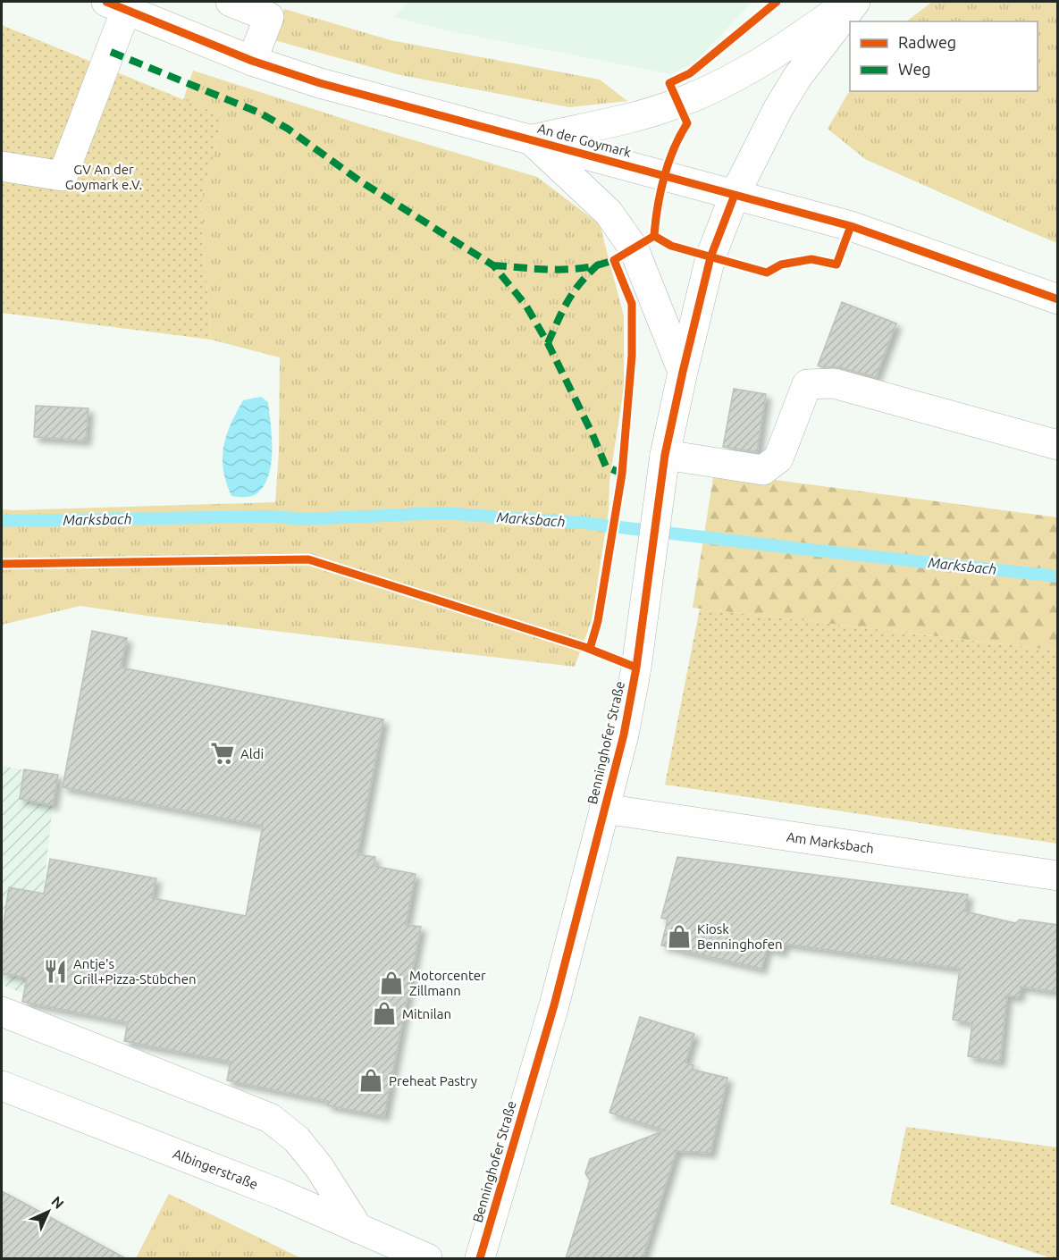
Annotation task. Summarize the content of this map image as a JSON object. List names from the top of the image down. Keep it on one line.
{"streets":{"main road":["An der Goymark","Benninghofer Straße","Am Marksbach","Albingerstraße"]},"crossings":[["An der Goymark","Benninghofer Straße"],["Benninghofer Straße","Am Marksbach"]],"water":["Marksbach"],"parks":["GV An der Goymark e.V."],"places":{"supermarket":["Aldi"],"shop":["Kiosk Benninghofen","Motorcenter Zillmann","Mitnilan","Preheat Pastry"],"restaurant":["Antje's Grill+Pizza-Stübchen"]},"legend":["Radweg","Weg"],"north":"top right"}
